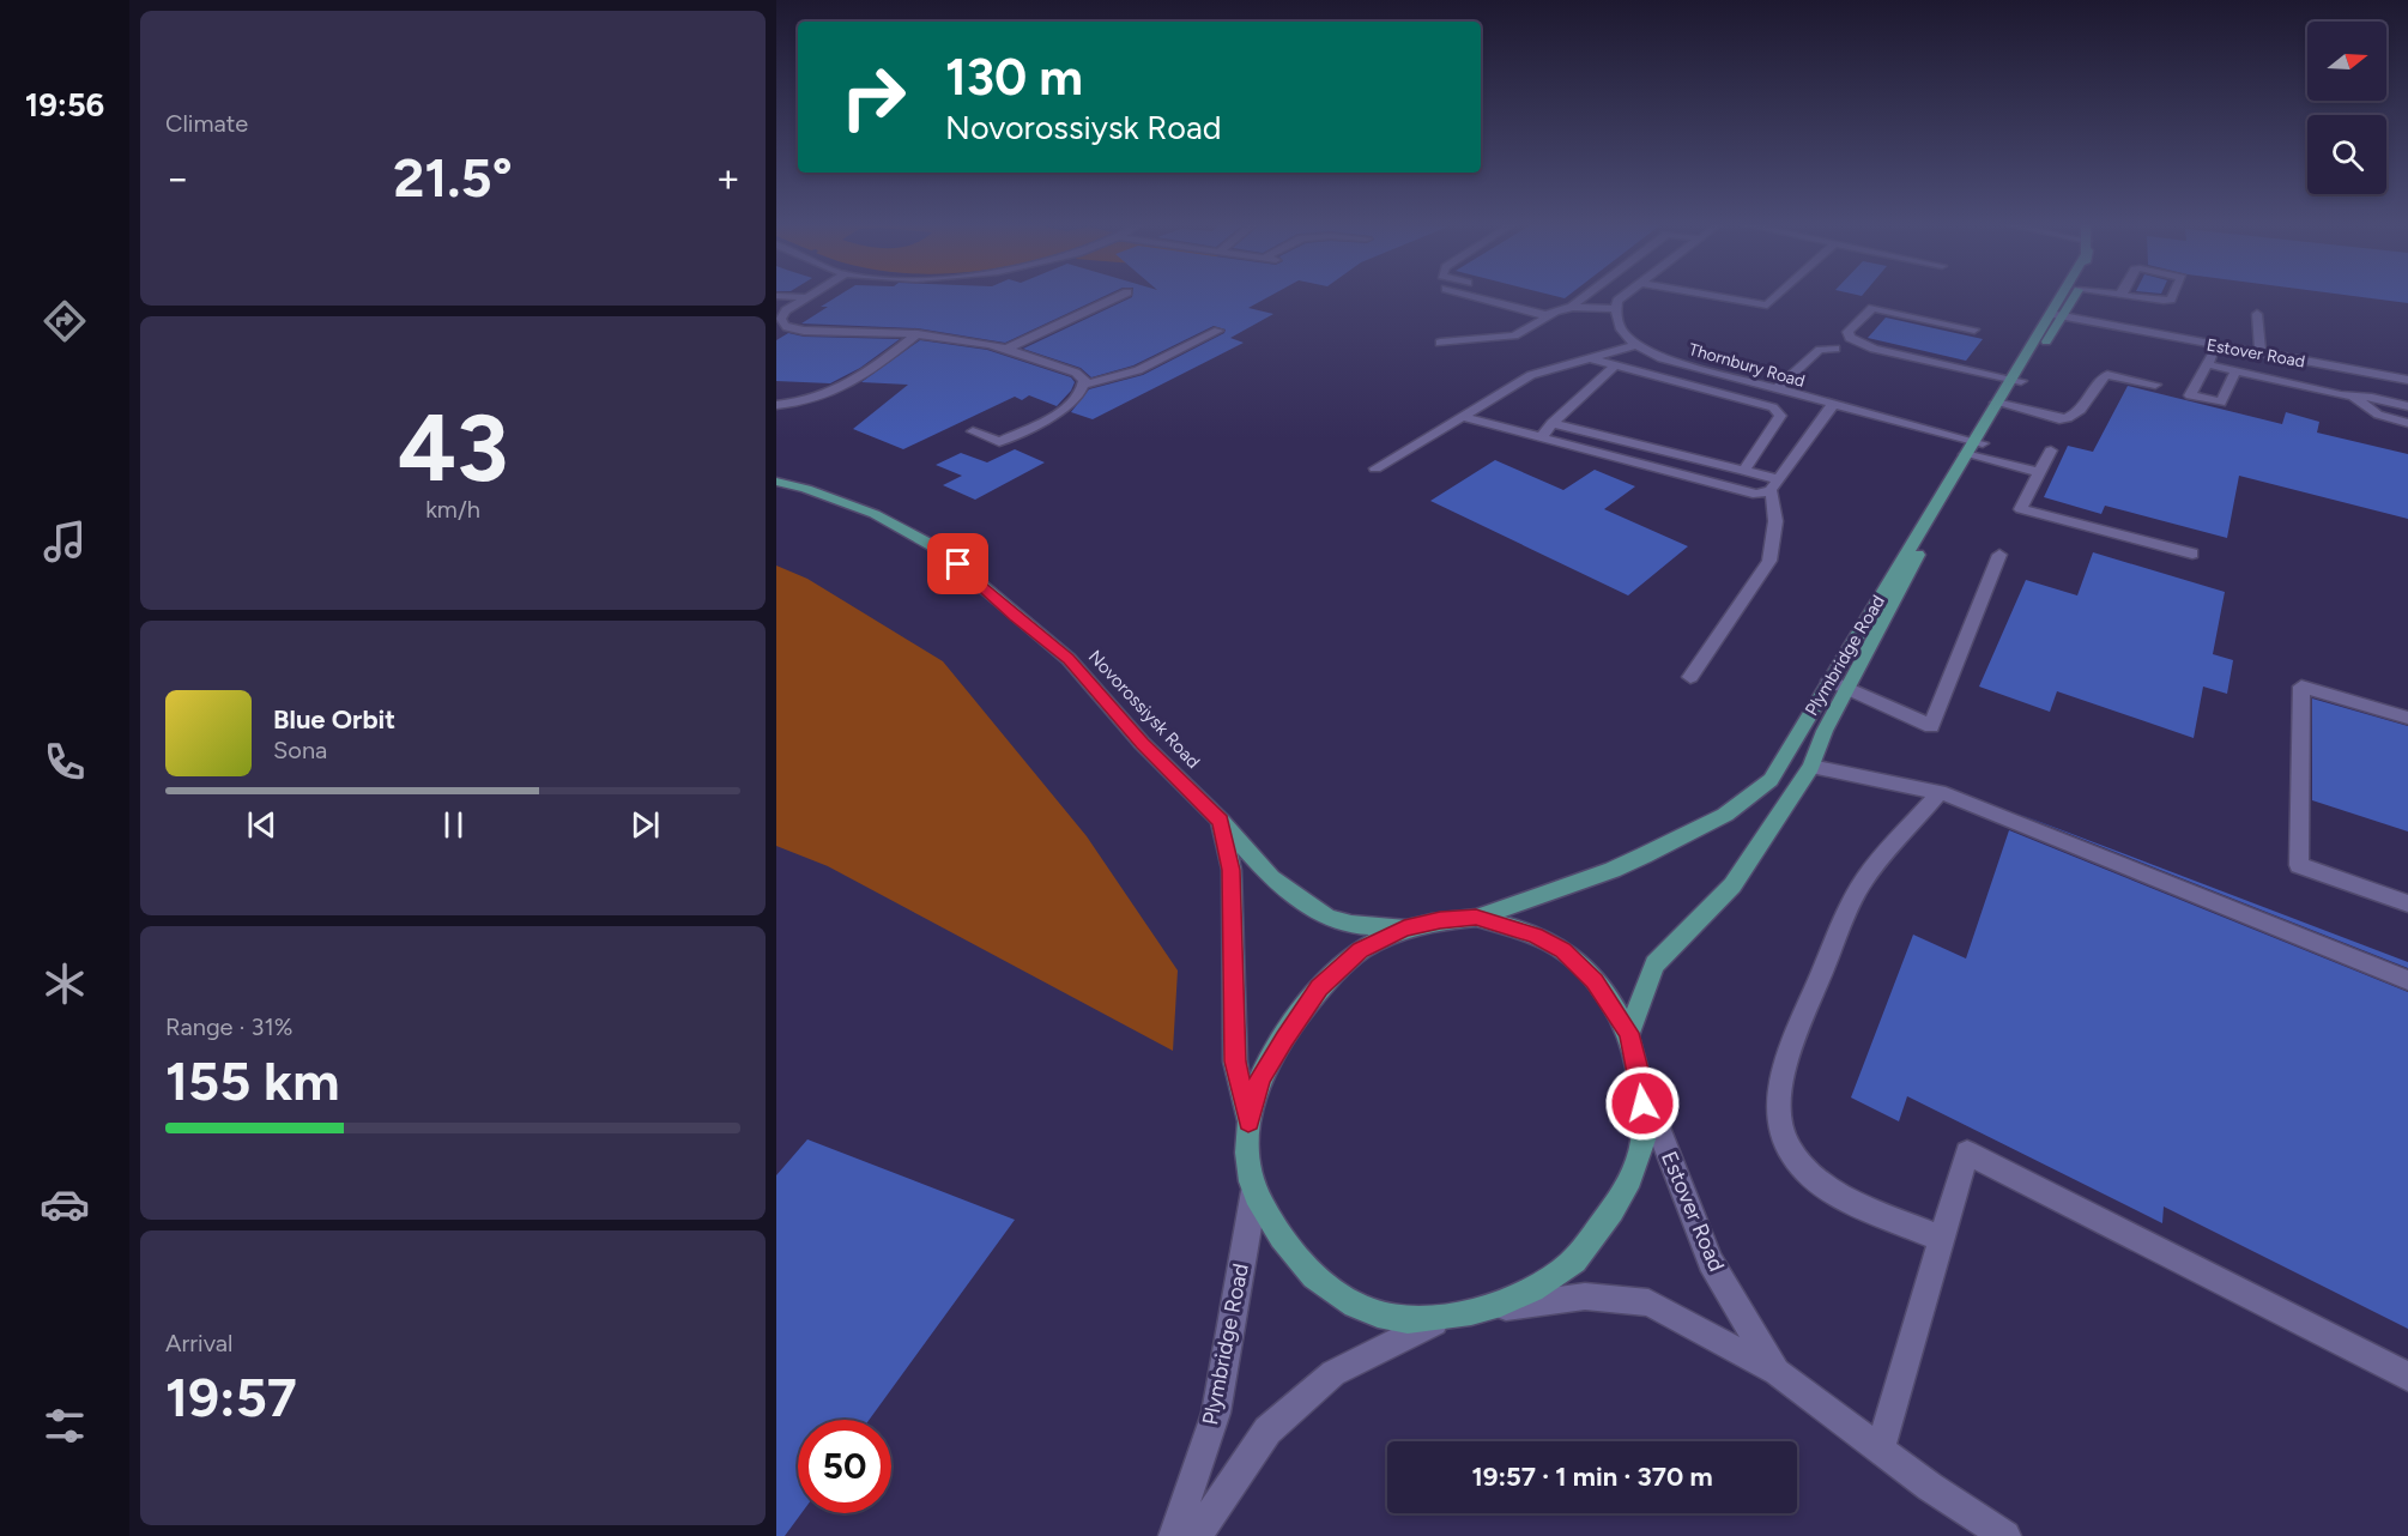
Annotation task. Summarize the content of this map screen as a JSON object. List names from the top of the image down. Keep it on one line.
{"streets":{"main road":["Plymbridge Road","Novorossiysk Road"],"street":["Estover Road","Thornbury Road"]},"crossings":[["Estover Road","Plymbridge Road"],["Thornbury Road","Plymbridge Road"]],"north":"right","page":{"tabs":"19:56","tile":["Climate",["43","km/h"],["Range · 31%","155 km"],["Arrival","19:57"]],"turn":["130 m","Novorossiysk Road"],"heat":["−","21.5°","+"],"song":["Blue Orbit","Sona"],"limit":"50","trip":"19:57 · 1 min · 370 m"}}
